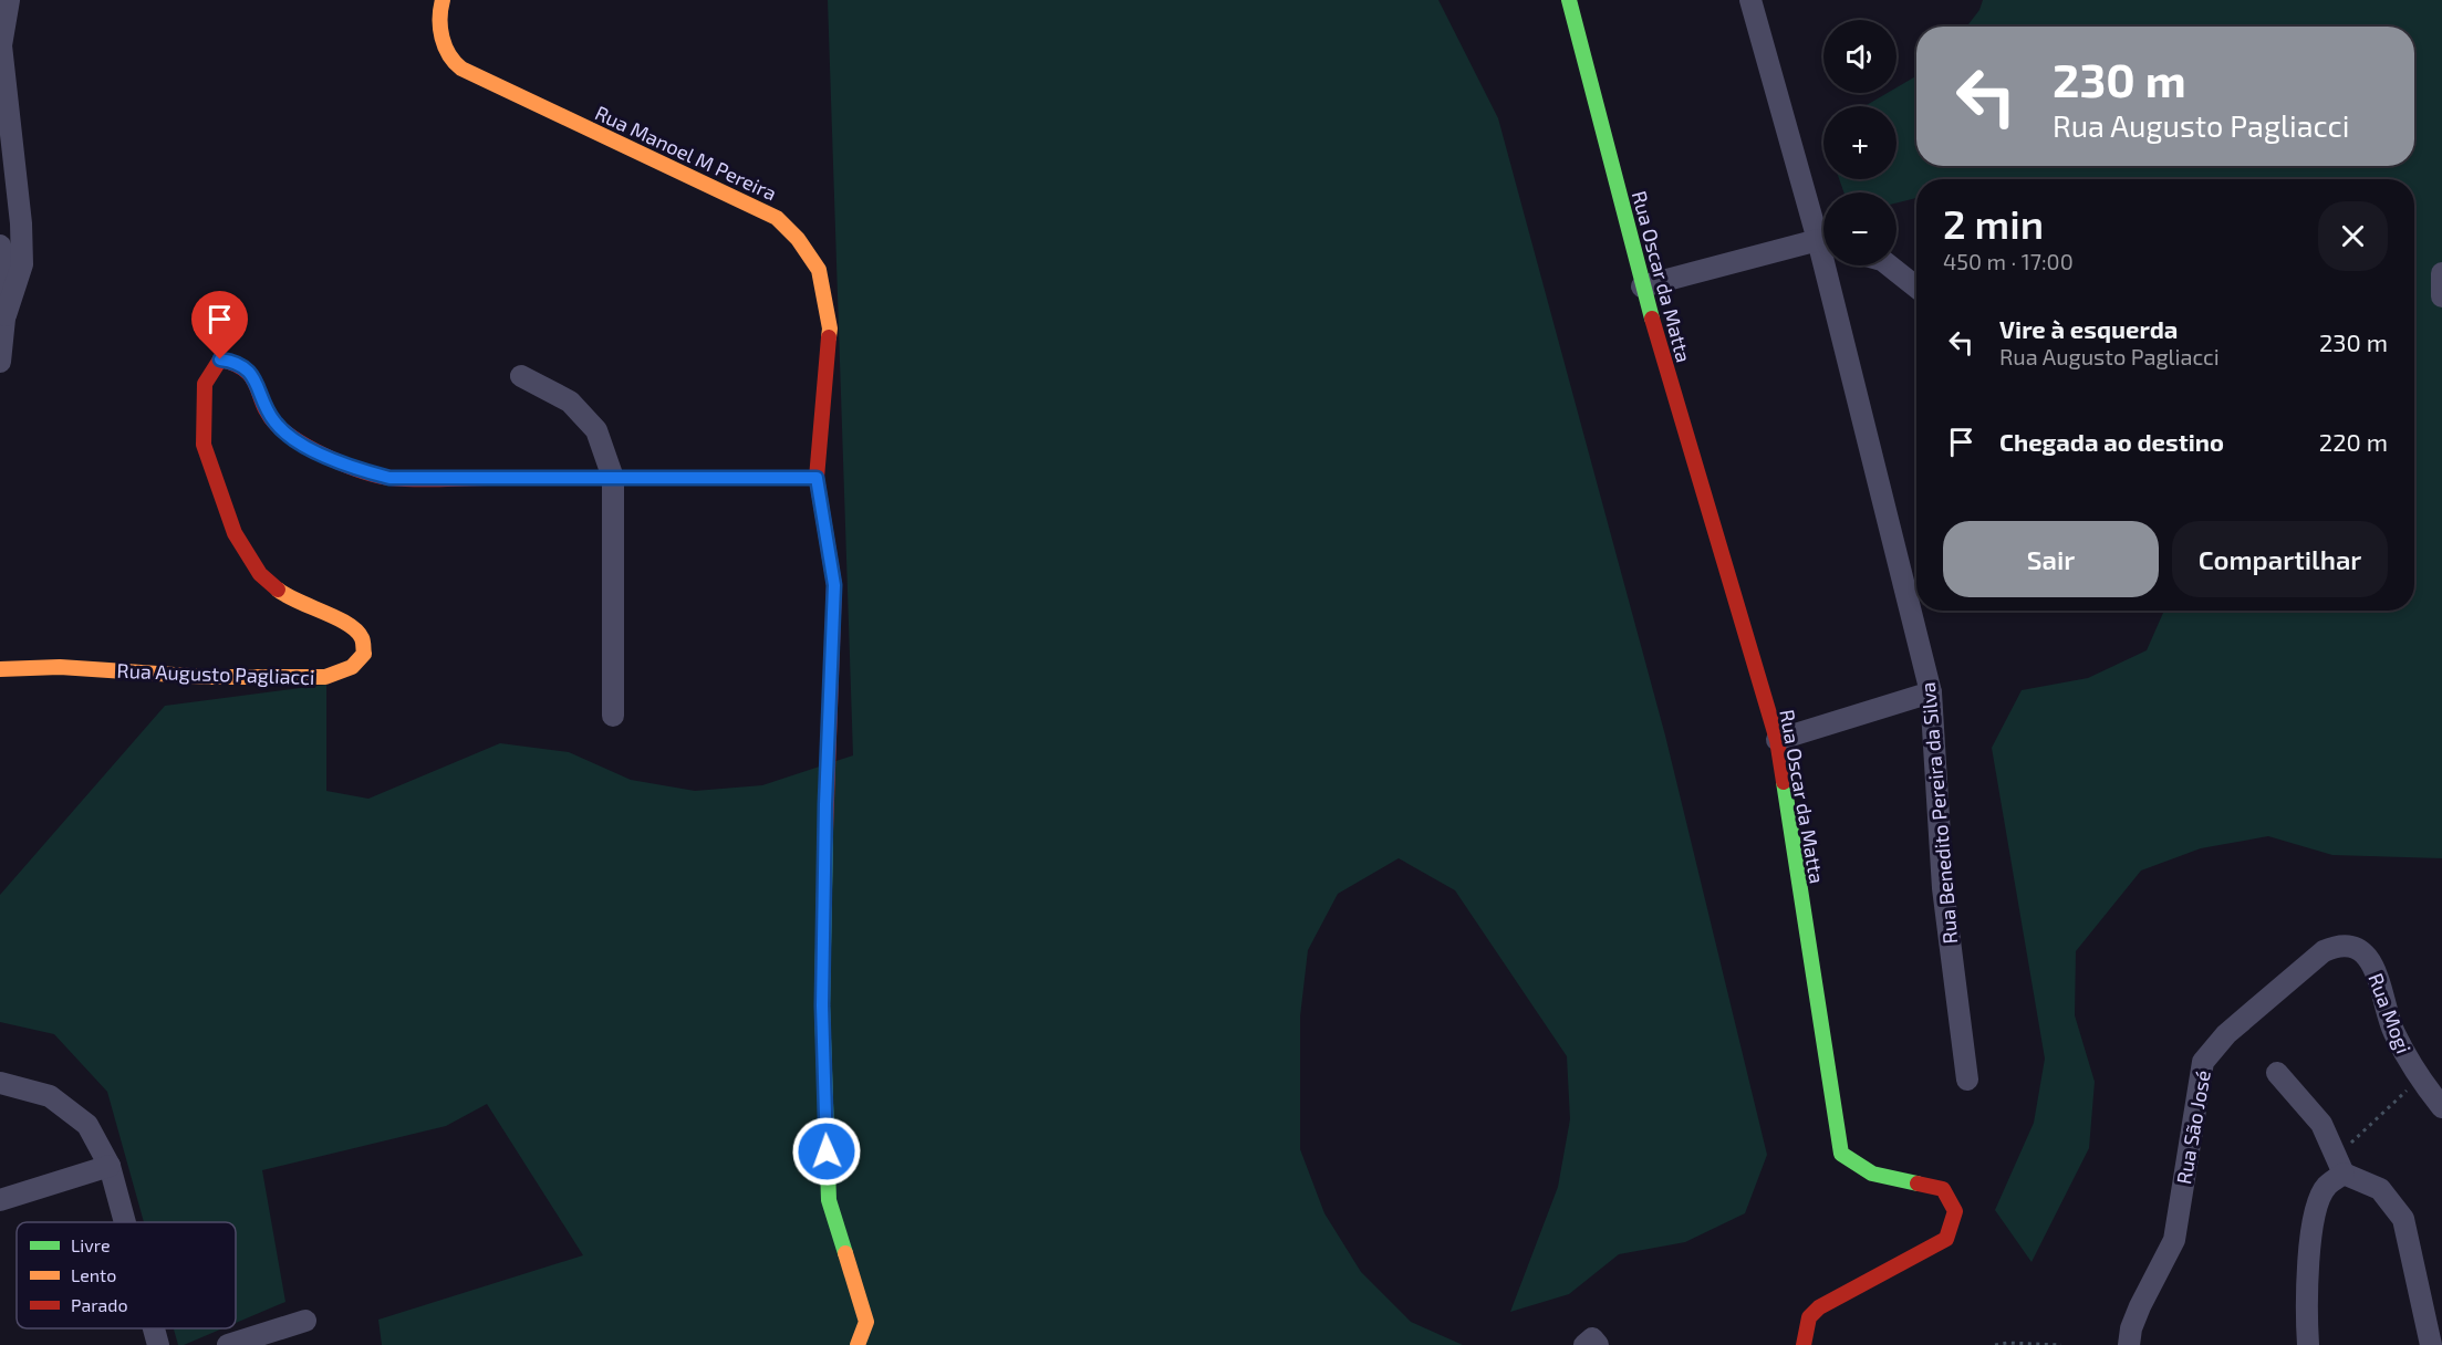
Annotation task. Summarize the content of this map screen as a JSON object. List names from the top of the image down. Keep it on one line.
{"streets":{"street":["Rua Manoel M Pereira","Rua Oscar da Matta","Rua Augusto Pagliacci","Rua Benedito Pereira da Silva","Rua Mogi","Rua São José"]},"crossings":[["Rua Manoel M Pereira","Rua Augusto Pagliacci"],["Rua Mogi","Rua São José"]],"legend":["Livre","Lento","Parado"],"page":{"map_buttons":["+","−"],"turn":["230 m","Rua Augusto Pagliacci"],"heading":["2 min","450 m · 17:00"],"list":[{"name":"Vire à esquerda","note":"Rua Augusto Pagliacci","value":"230 m"},{"name":"Chegada ao destino","value":"220 m"}],"buttons":["Sair","Compartilhar"]}}
